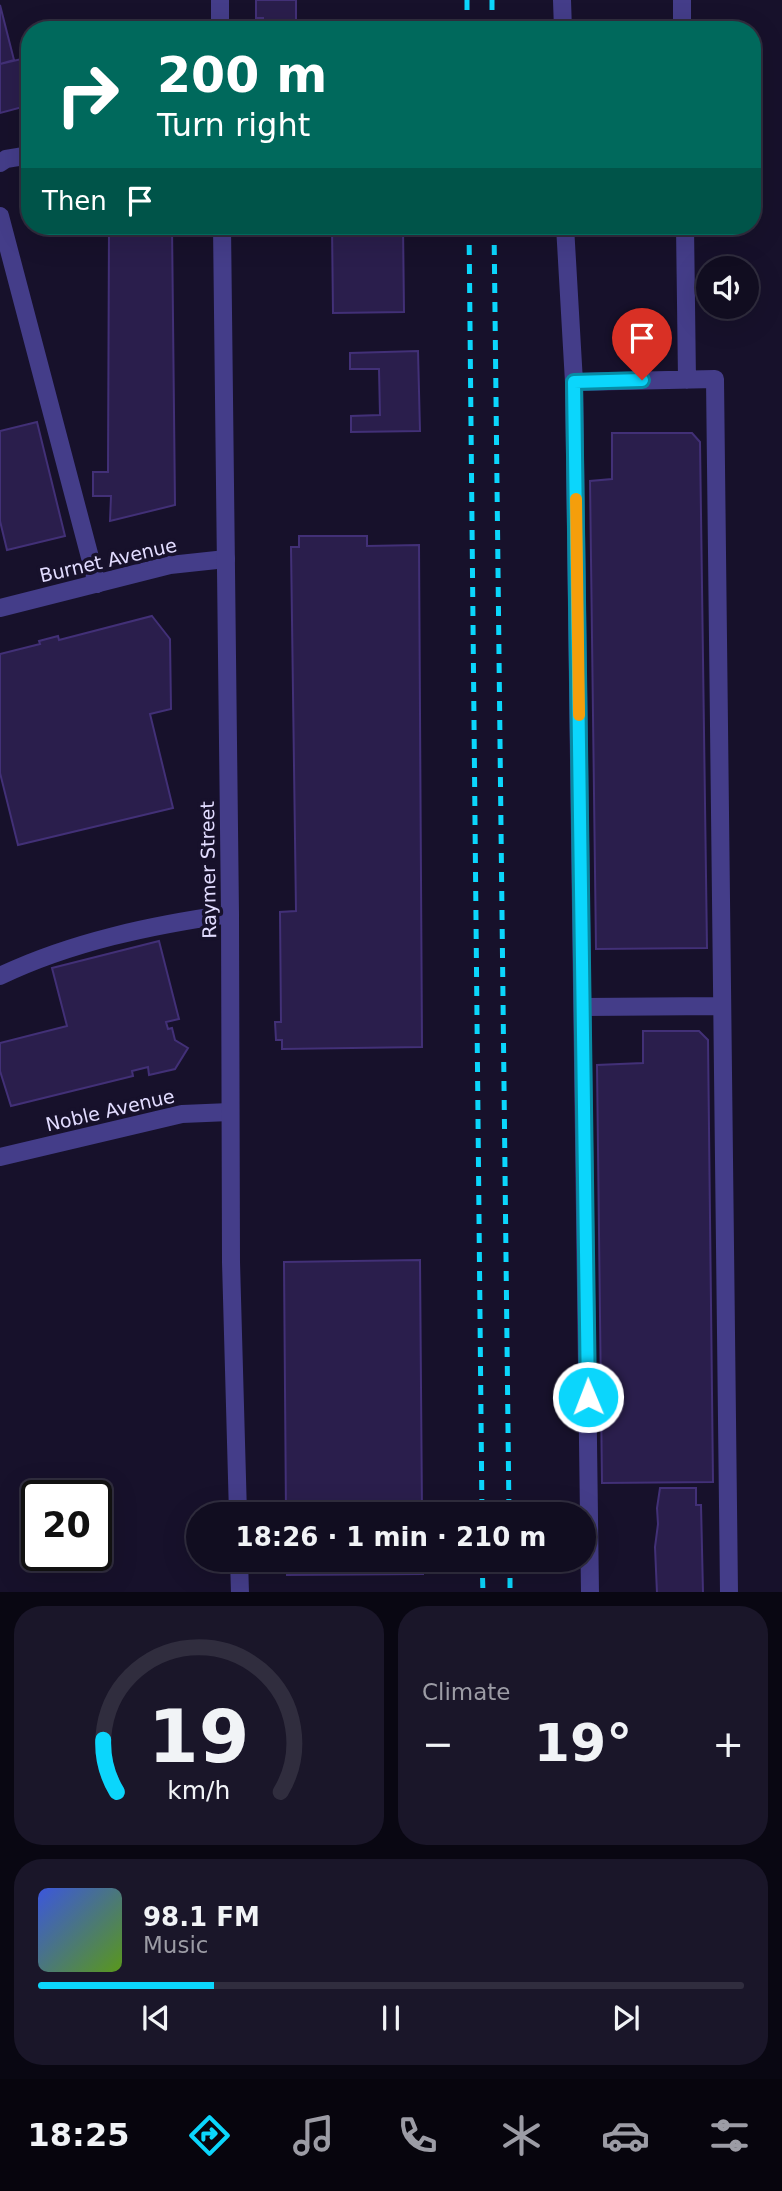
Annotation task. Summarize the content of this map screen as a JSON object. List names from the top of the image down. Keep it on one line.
{"streets":{"street":["Burnet Avenue","Raymer Street","Noble Avenue"]},"crossings":[["Burnet Avenue","Raymer Street"],["Raymer Street","Noble Avenue"]],"page":{"turn":["200 m","Turn right"],"then":"Then","limit":"20","trip":"18:26 · 1 min · 210 m","tile":"Climate","heat":["−","19°","+"],"song":["98.1 FM","Music"],"tabs":"18:25","gauge":["19","km/h"]}}
